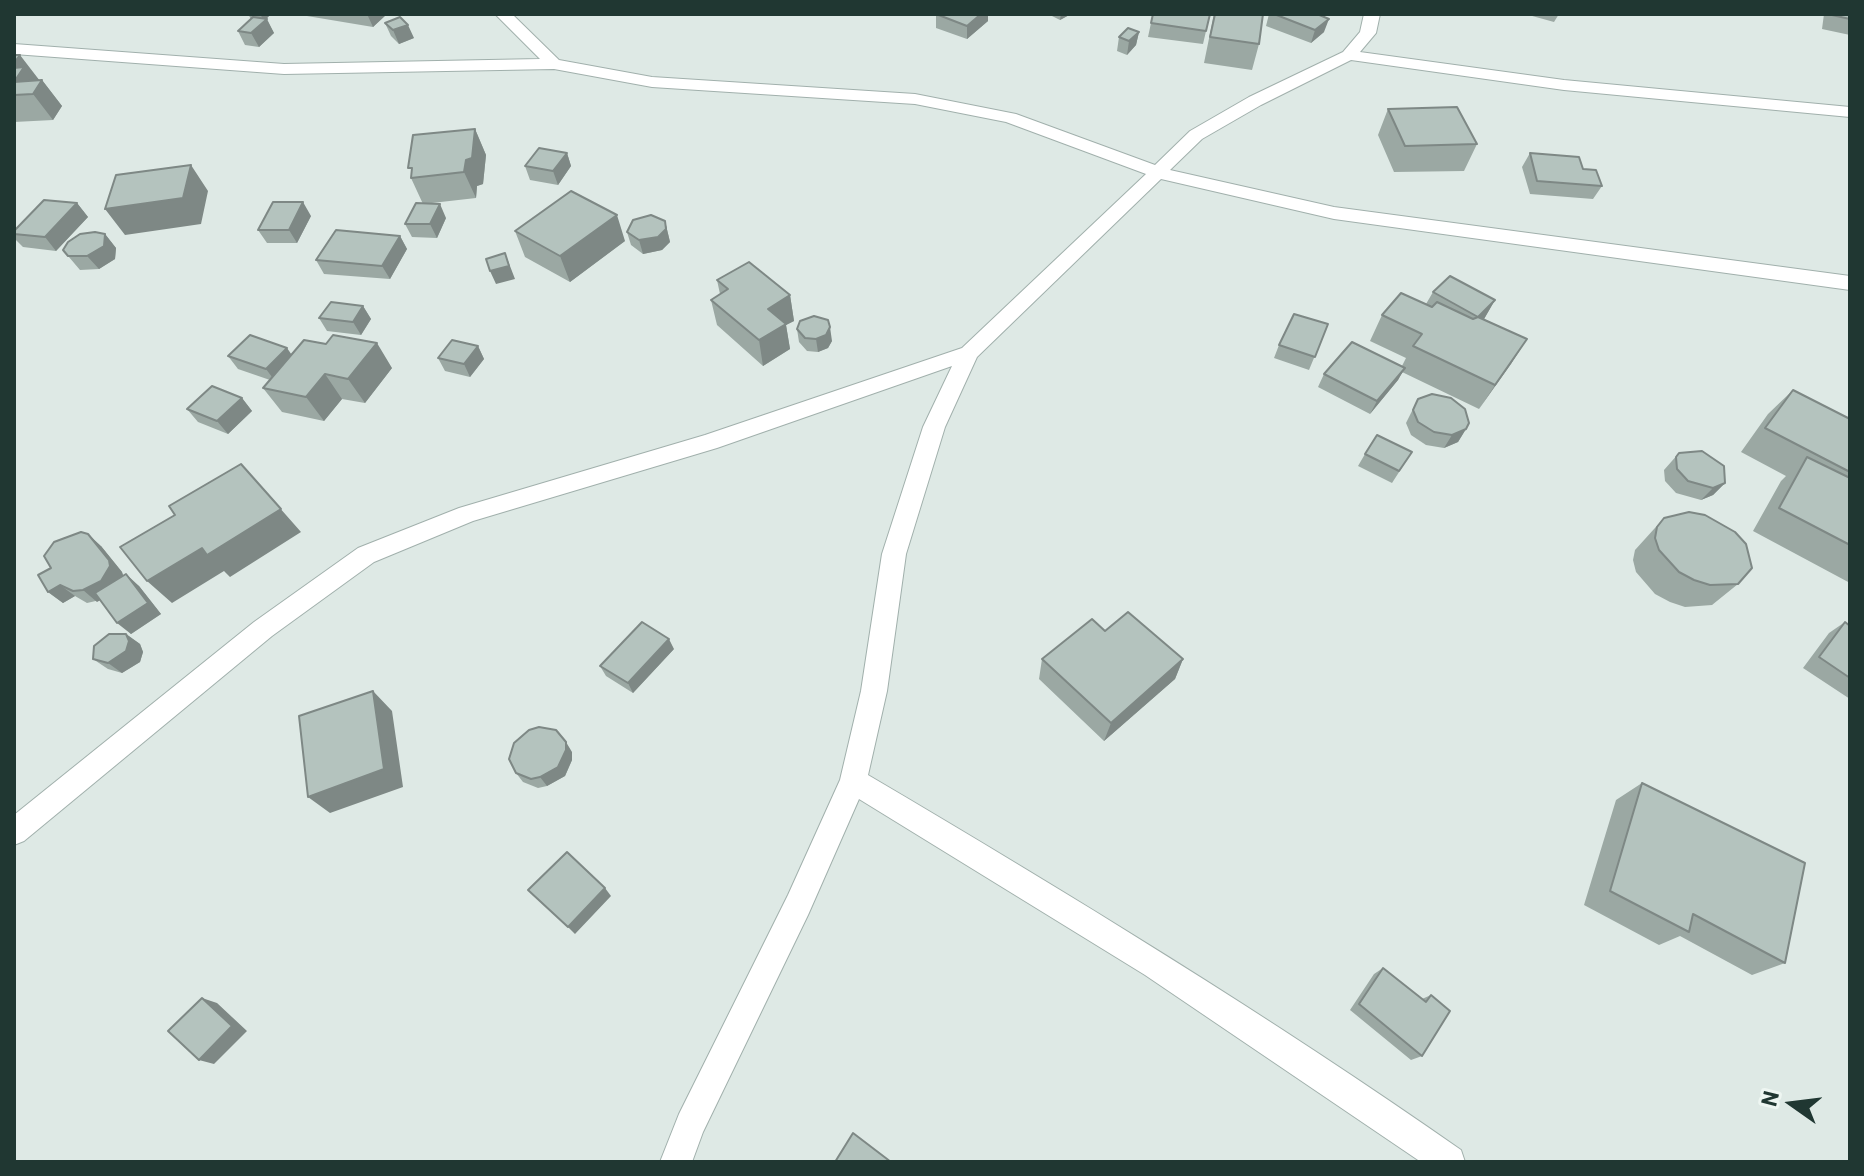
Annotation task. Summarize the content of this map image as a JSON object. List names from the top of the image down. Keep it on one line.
{"north":"left"}
